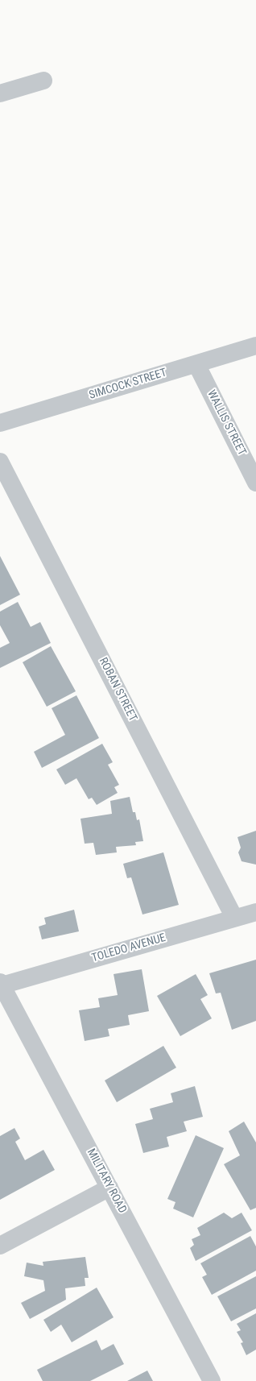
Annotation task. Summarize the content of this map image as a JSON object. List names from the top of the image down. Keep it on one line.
{"streets":{"street":["SIMCOCK STREET","WALLIS STREET","ROBAN STREET","TOLEDO AVENUE","MILITARY ROAD"]},"crossings":[["SIMCOCK STREET","WALLIS STREET"],["ROBAN STREET","TOLEDO AVENUE"],["TOLEDO AVENUE","MILITARY ROAD"]]}
